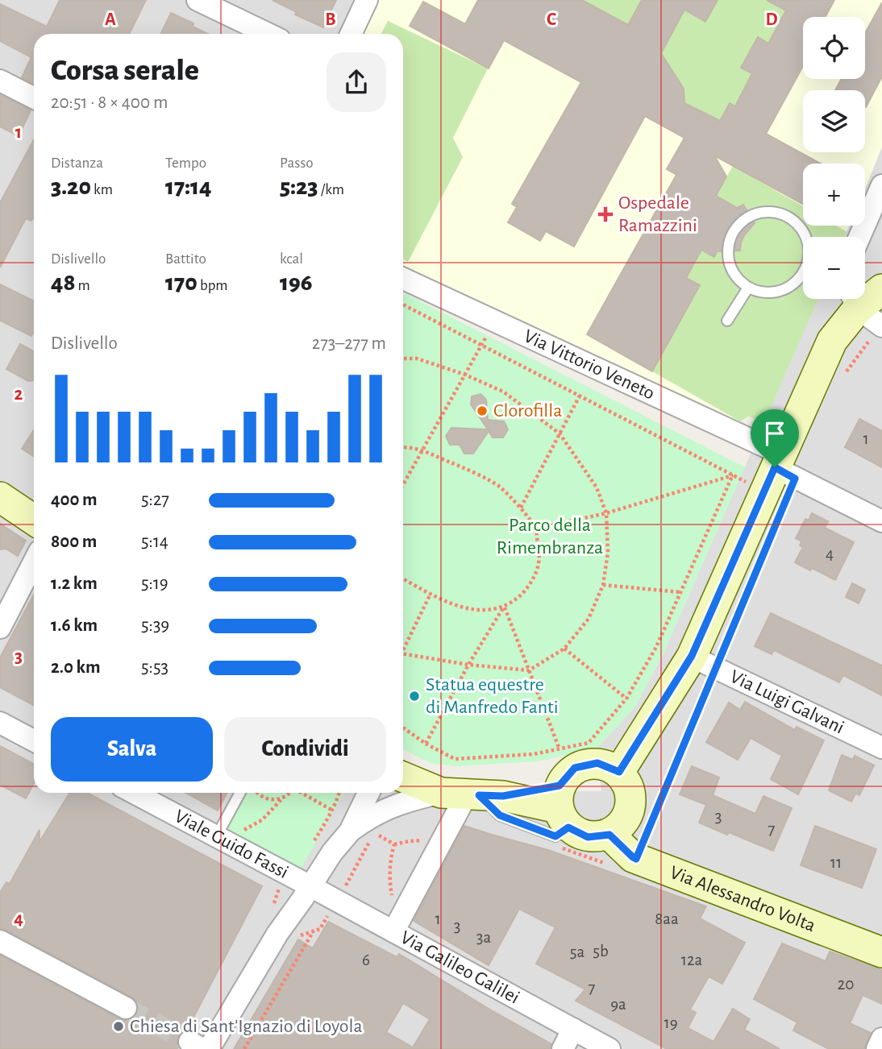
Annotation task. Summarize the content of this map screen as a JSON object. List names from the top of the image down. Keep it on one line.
{"streets":{"street":["Via Vittorio Veneto","Via Luigi Galvani","Viale Guido Fassi","Via Alessandro Volta","Via Galileo Galilei"]},"crossings":[["Viale Guido Fassi","Via Galileo Galilei"]],"parks":["Parco della Rimembranza"],"places":{"health":["Ospedale Ramazzini"],"other":["Clorofilla","Statua equestre di Manfredo Fanti","Chiesa di Sant'Ignazio di Loyola"]},"house_numbers":["1","4","3","7","11","1","8aa","3","3a","5b","5a","6","12a","20","7","9a","19"],"page":{"map_buttons":["+","−"],"heading":["Corsa serale","20:51 · 8 × 400 m"],"stats":[["Distanza","3.20 km"],["Tempo","17:14"],["Passo","5:23 /km"],["Dislivello","48 m"],["Battito","170 bpm"],["kcal","196"]],"chart":["Dislivello","273–277 m"],"list":[{"name":"400 m","note":"5:27"},{"name":"800 m","note":"5:14"},{"name":"1.2 km","note":"5:19"},{"name":"1.6 km","note":"5:39"},{"name":"2.0 km","note":"5:53"}],"buttons":["Salva","Condividi"]},"grid":{"columns":["A","B","C","D"],"rows":["1","2","3","4"]}}
